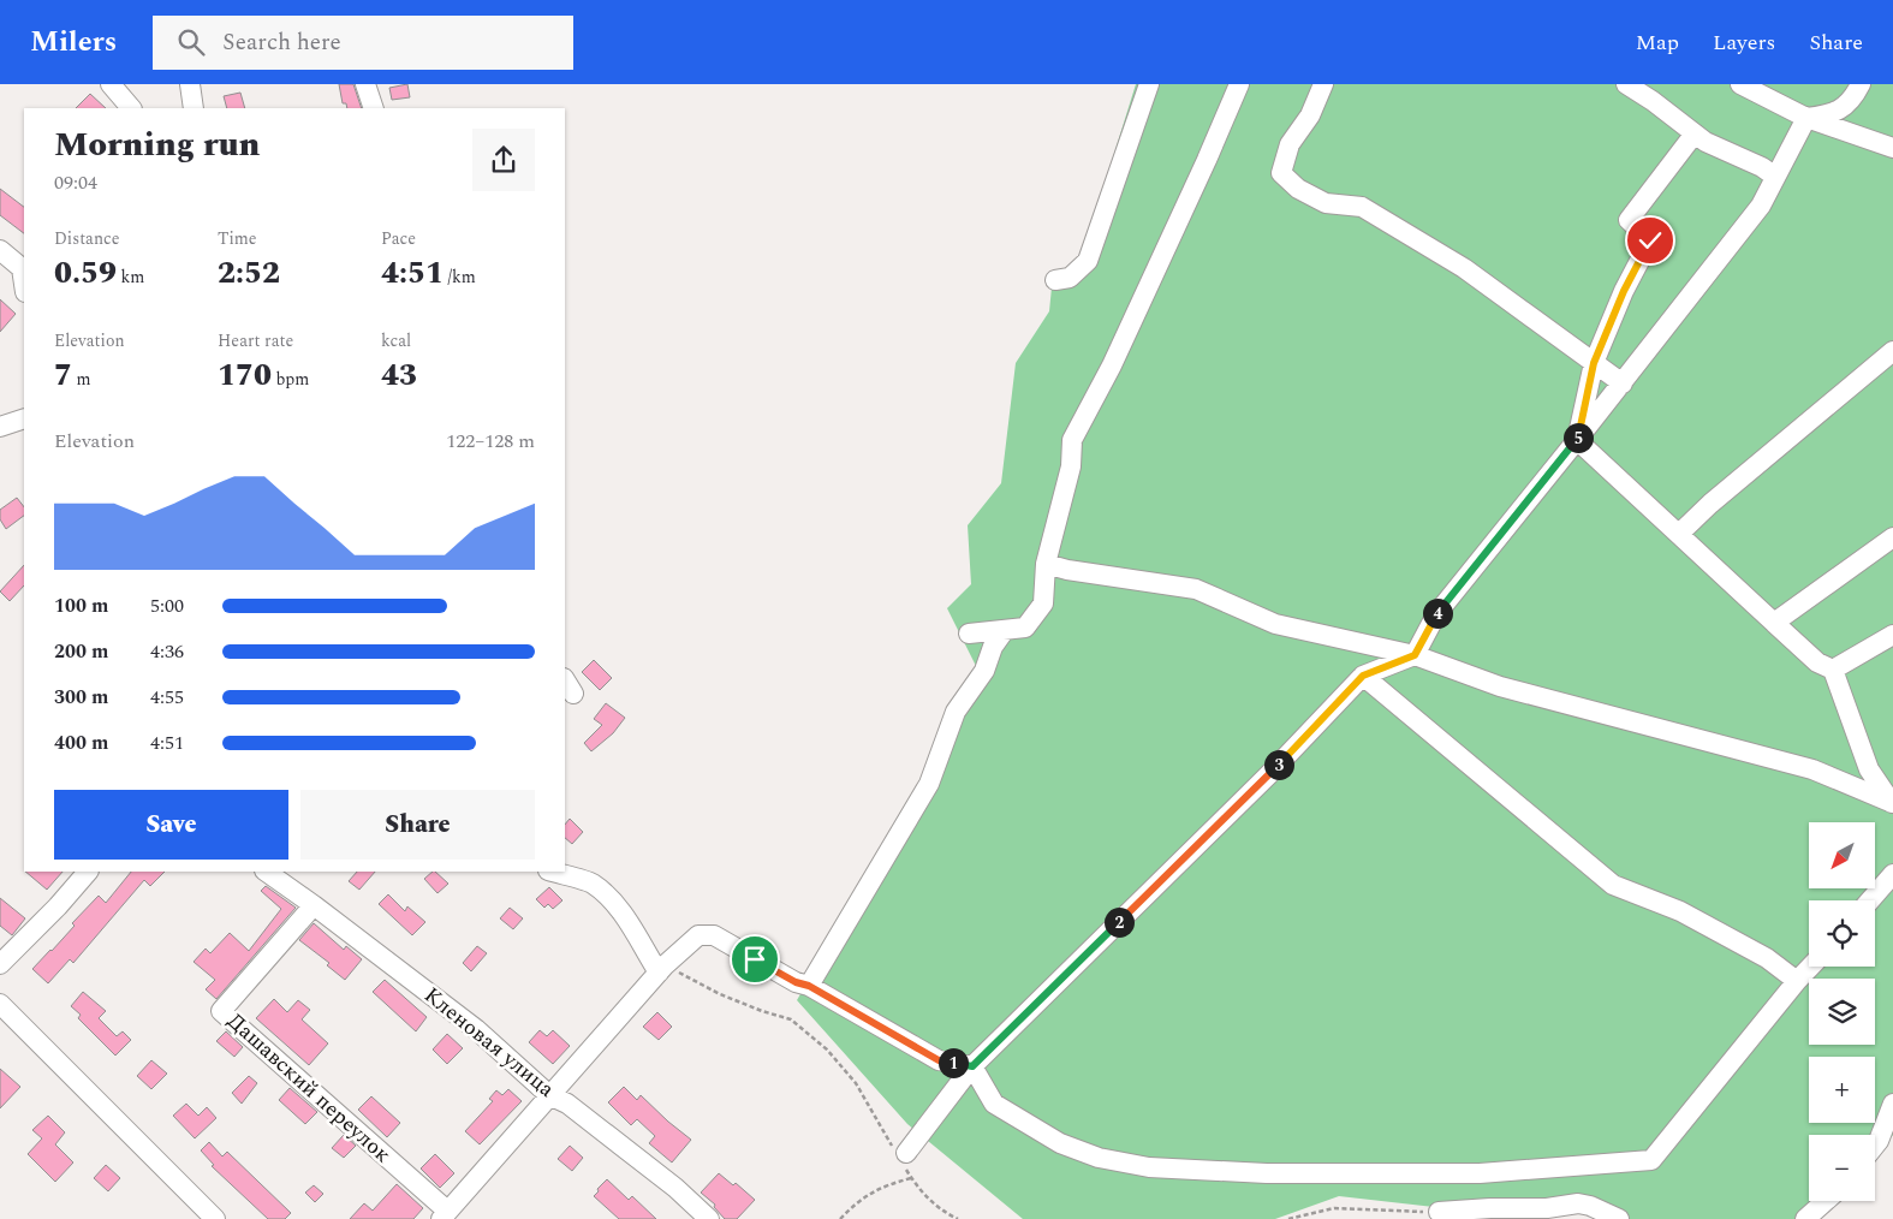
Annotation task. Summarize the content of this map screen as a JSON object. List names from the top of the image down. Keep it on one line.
{"streets":{"street":["Кленовая улица","Дашавский переулок"]},"crossings":[["Кленовая улица","Дашавский переулок"]],"north":"bottom left","page":{"header":"Milers","search":"Search here","nav":["Map","Layers","Share"],"heading":["Morning run","09:04"],"stats":[["Distance","0.59 km"],["Time","2:52"],["Pace","4:51 /km"],["Elevation","7 m"],["Heart rate","170 bpm"],["kcal","43"]],"chart":["Elevation","122–128 m"],"pins":["5","4","3","2","1"],"list":[{"name":"100 m","note":"5:00"},{"name":"200 m","note":"4:36"},{"name":"300 m","note":"4:55"},{"name":"400 m","note":"4:51"}],"buttons":["Save","Share"],"map_buttons":["+","−"]}}
